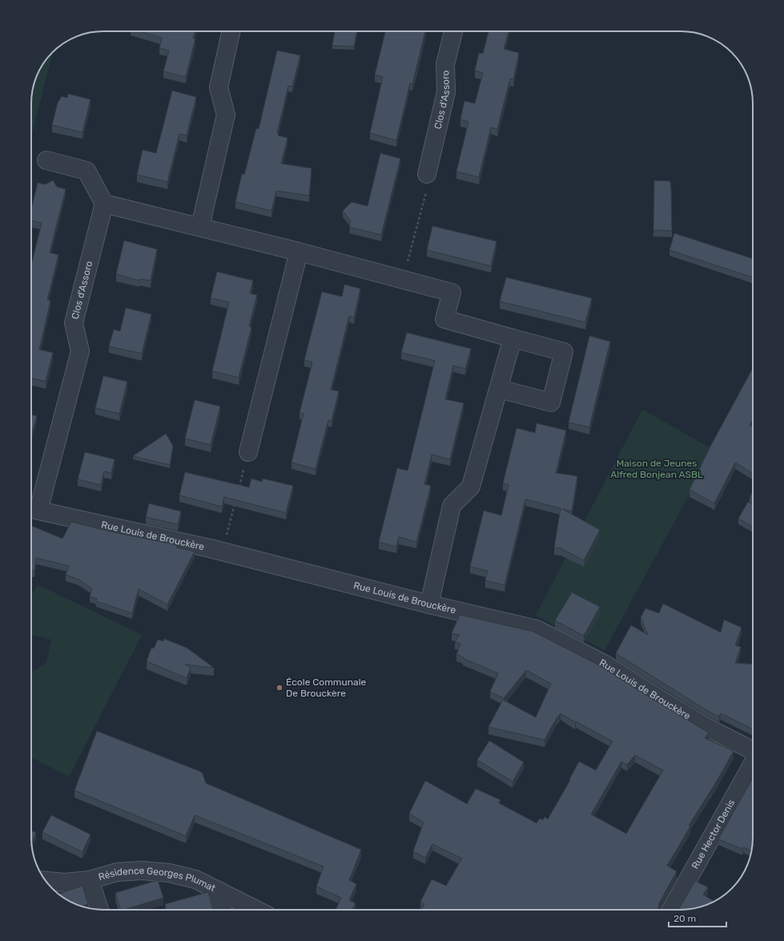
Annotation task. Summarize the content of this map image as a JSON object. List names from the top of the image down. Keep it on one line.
{"streets":{"street":["Clos d'Assoro","Rue Louis de Brouckère","Rue Hector Denis","Résidence Georges Plumat"]},"crossings":[["Clos d'Assoro","Rue Louis de Brouckère"]],"parks":["Maison de Jeunes Alfred Bonjean ASBL"],"places":["École Communale De Brouckère"],"scale_bar":"20 m"}
